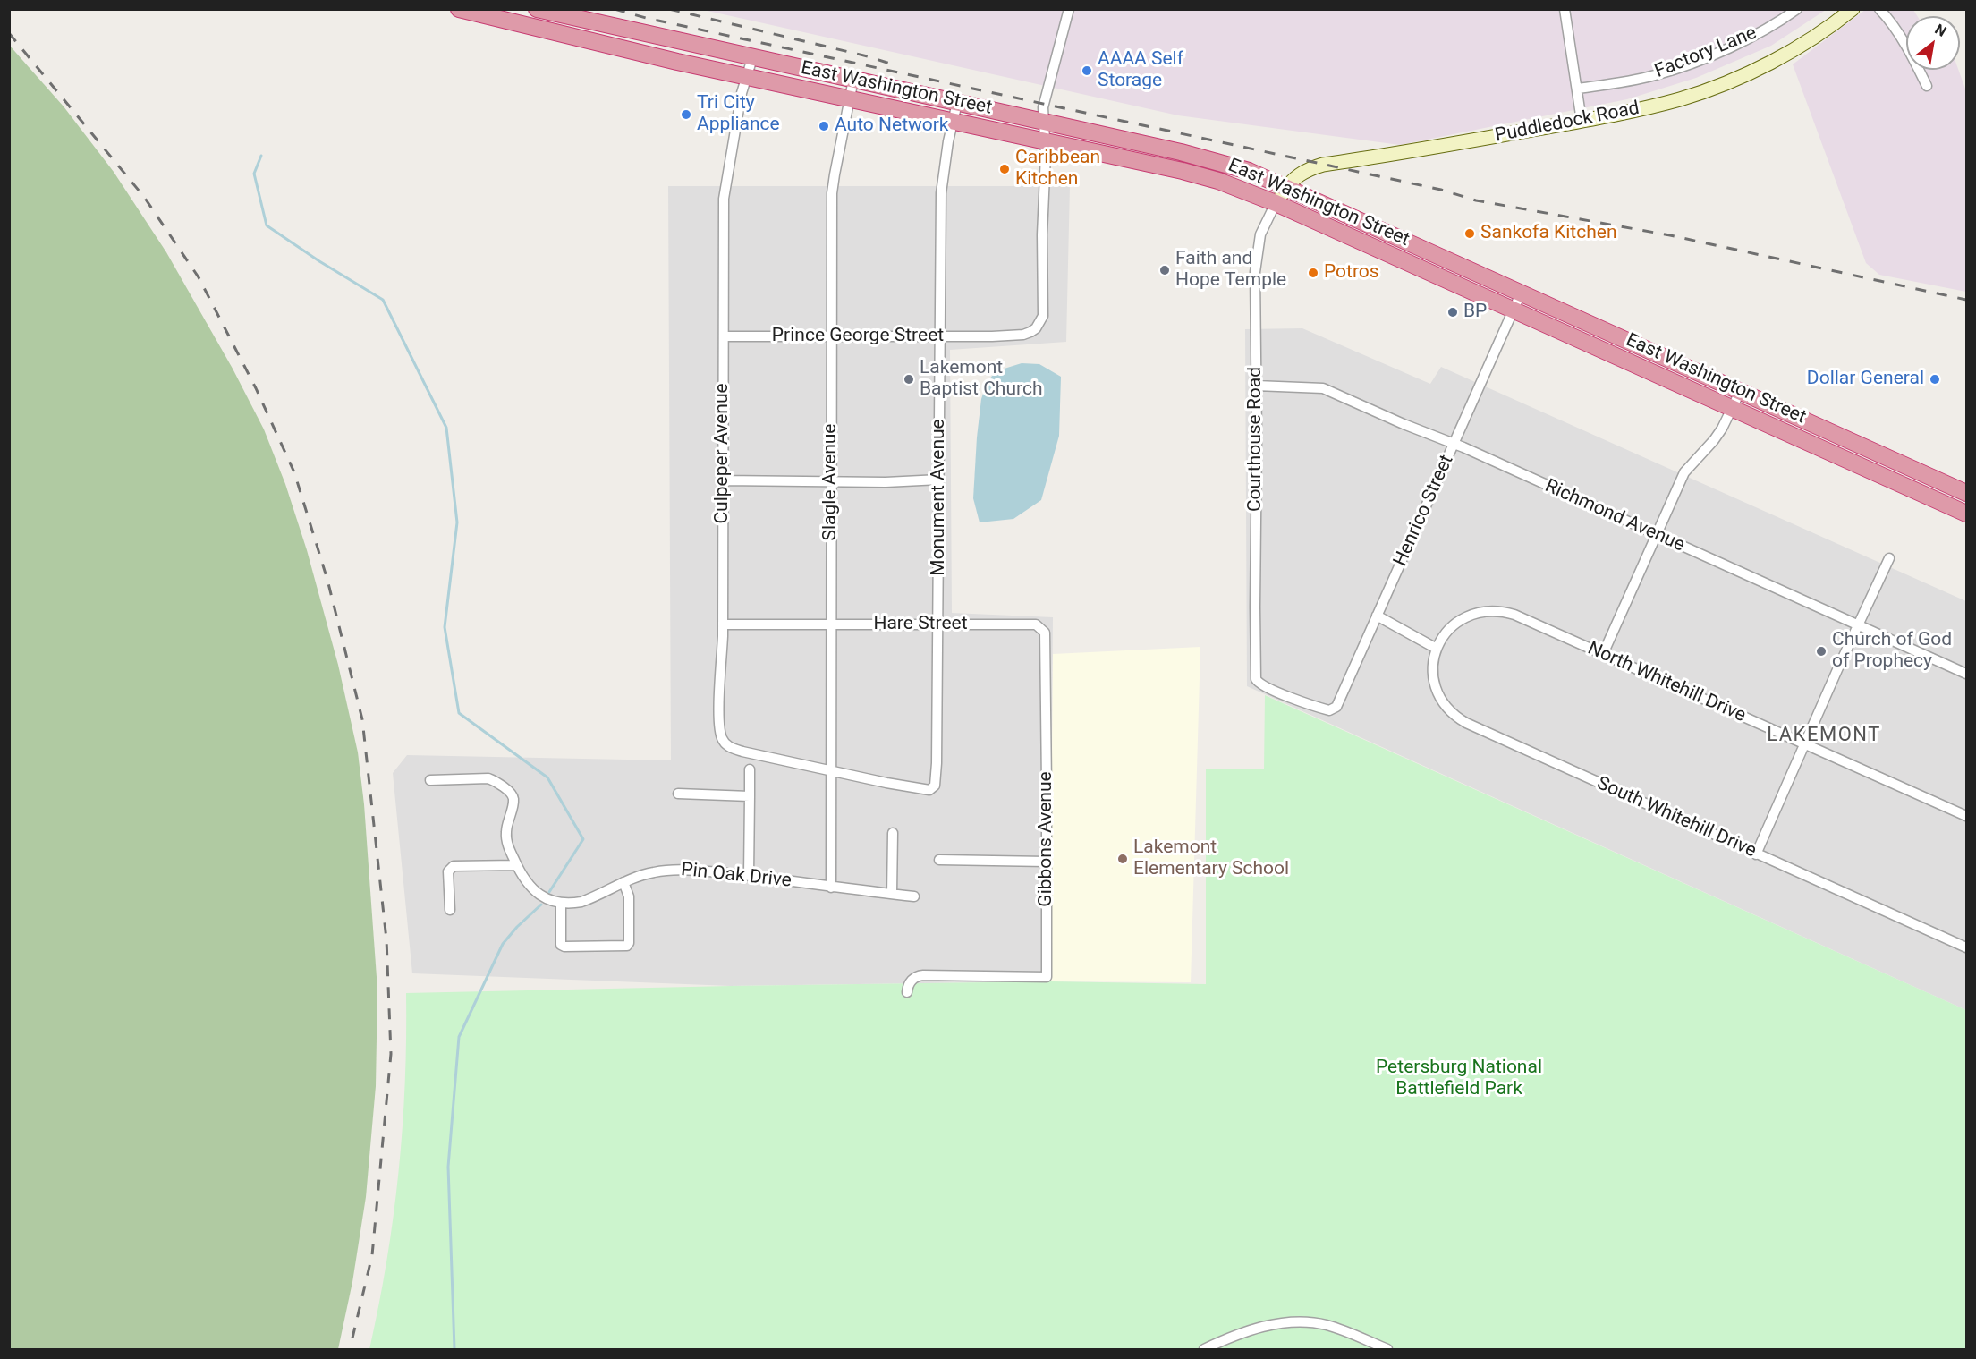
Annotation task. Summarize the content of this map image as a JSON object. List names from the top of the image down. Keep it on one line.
{"streets":{"highway":["East Washington Street"],"main road":["Puddledock Road"],"street":["Factory Lane","Prince George Street","Courthouse Road","Culpeper Avenue","Slagle Avenue","Monument Avenue","Henrico Street","Richmond Avenue","Hare Street","North Whitehill Drive","South Whitehill Drive","Gibbons Avenue","Pin Oak Drive"]},"crossings":[["East Washington Street","Puddledock Road"],["East Washington Street","Prince George Street"],["East Washington Street","Courthouse Road"],["East Washington Street","Culpeper Avenue"],["East Washington Street","Slagle Avenue"],["East Washington Street","Monument Avenue"],["East Washington Street","Henrico Street"],["Puddledock Road","Courthouse Road"],["Prince George Street","Culpeper Avenue"],["Prince George Street","Slagle Avenue"],["Prince George Street","Monument Avenue"],["Courthouse Road","Henrico Street"],["Courthouse Road","Richmond Avenue"],["Culpeper Avenue","Slagle Avenue"],["Culpeper Avenue","Monument Avenue"],["Culpeper Avenue","Hare Street"],["Slagle Avenue","Monument Avenue"],["Slagle Avenue","Hare Street"],["Slagle Avenue","Pin Oak Drive"],["Monument Avenue","Hare Street"],["Henrico Street","Richmond Avenue"],["Hare Street","Gibbons Avenue"],["North Whitehill Drive","South Whitehill Drive"]],"districts":["LAKEMONT"],"parks":["Petersburg National Battlefield Park"],"places":["AAAA Self Storage","Tri City Appliance","Auto Network","Caribbean Kitchen","Sankofa Kitchen","Faith and Hope Temple","Potros","BP","Lakemont Baptist Church","Dollar General","Church of God of Prophecy","Lakemont Elementary School"],"north":"top right"}
